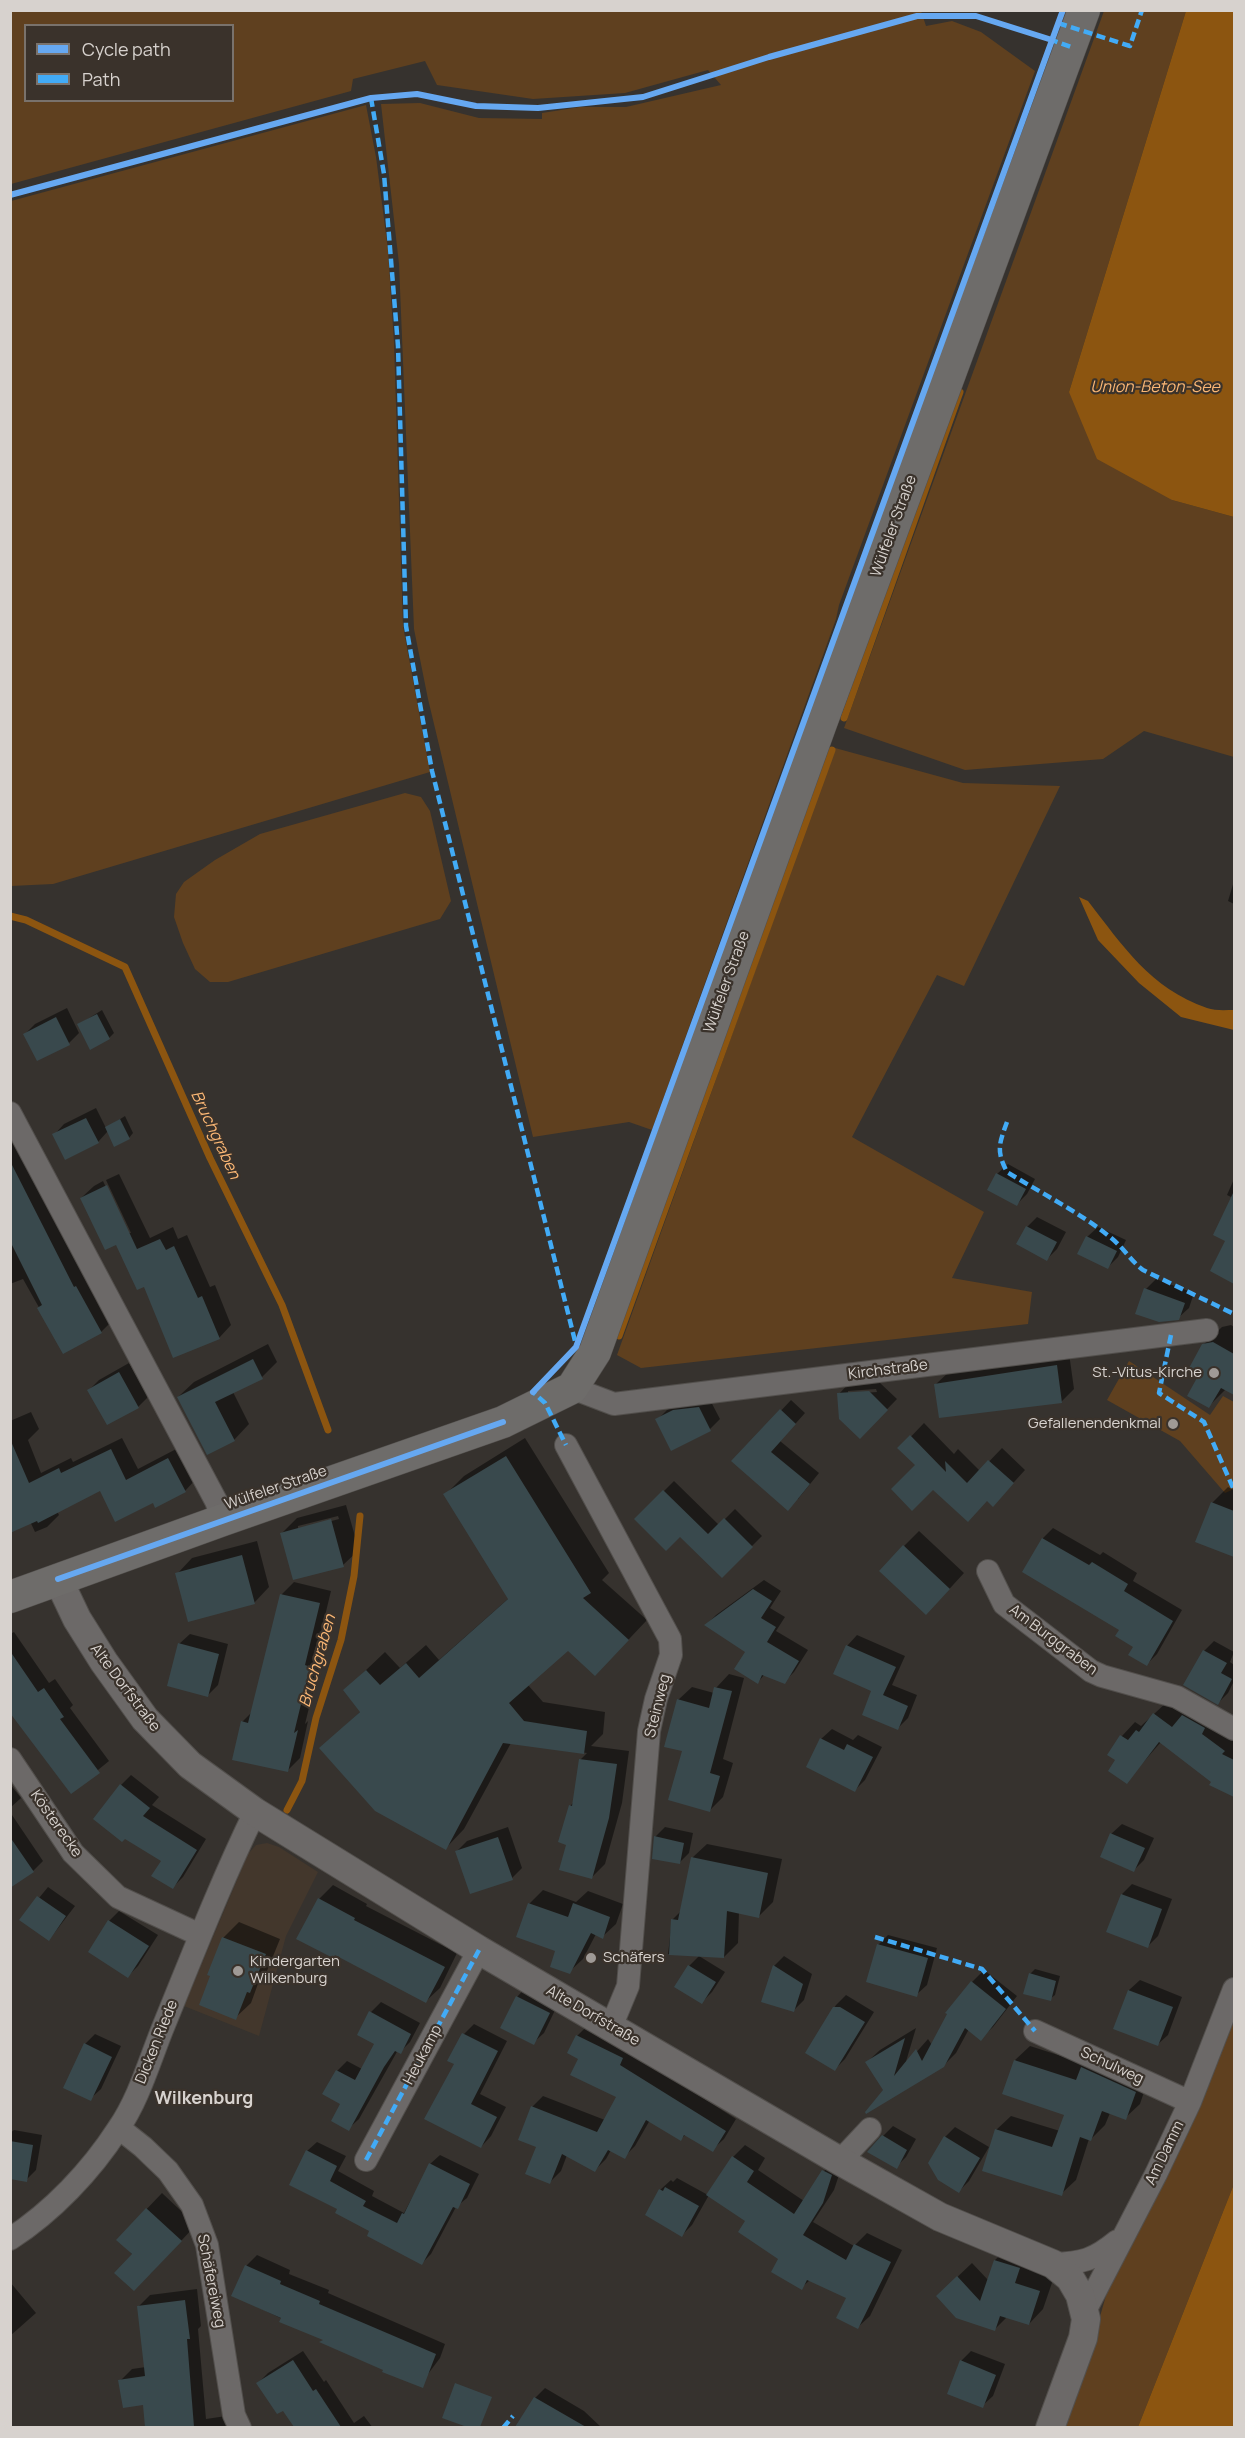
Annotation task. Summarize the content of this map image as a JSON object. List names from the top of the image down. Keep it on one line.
{"streets":{"main road":["Wülfeler Straße"],"street":["Kirchstraße","Am Burggraben","Alte Dorfstraße","Steinweg","Kösterecke","Dicken Riede","Heukamp","Schulweg","Am Damm","Schäfereiweg"]},"crossings":[["Wülfeler Straße","Kirchstraße"],["Wülfeler Straße","Alte Dorfstraße"],["Alte Dorfstraße","Steinweg"],["Alte Dorfstraße","Dicken Riede"],["Alte Dorfstraße","Heukamp"],["Alte Dorfstraße","Am Damm"],["Kösterecke","Dicken Riede"],["Dicken Riede","Schäfereiweg"],["Schulweg","Am Damm"]],"districts":["Wilkenburg"],"water":["Union-Beton-See","Bruchgraben"],"places":["St.-Vitus-Kirche","Gefallenendenkmal","Schäfers","Kindergarten Wilkenburg"],"legend":["Cycle path","Path"]}
